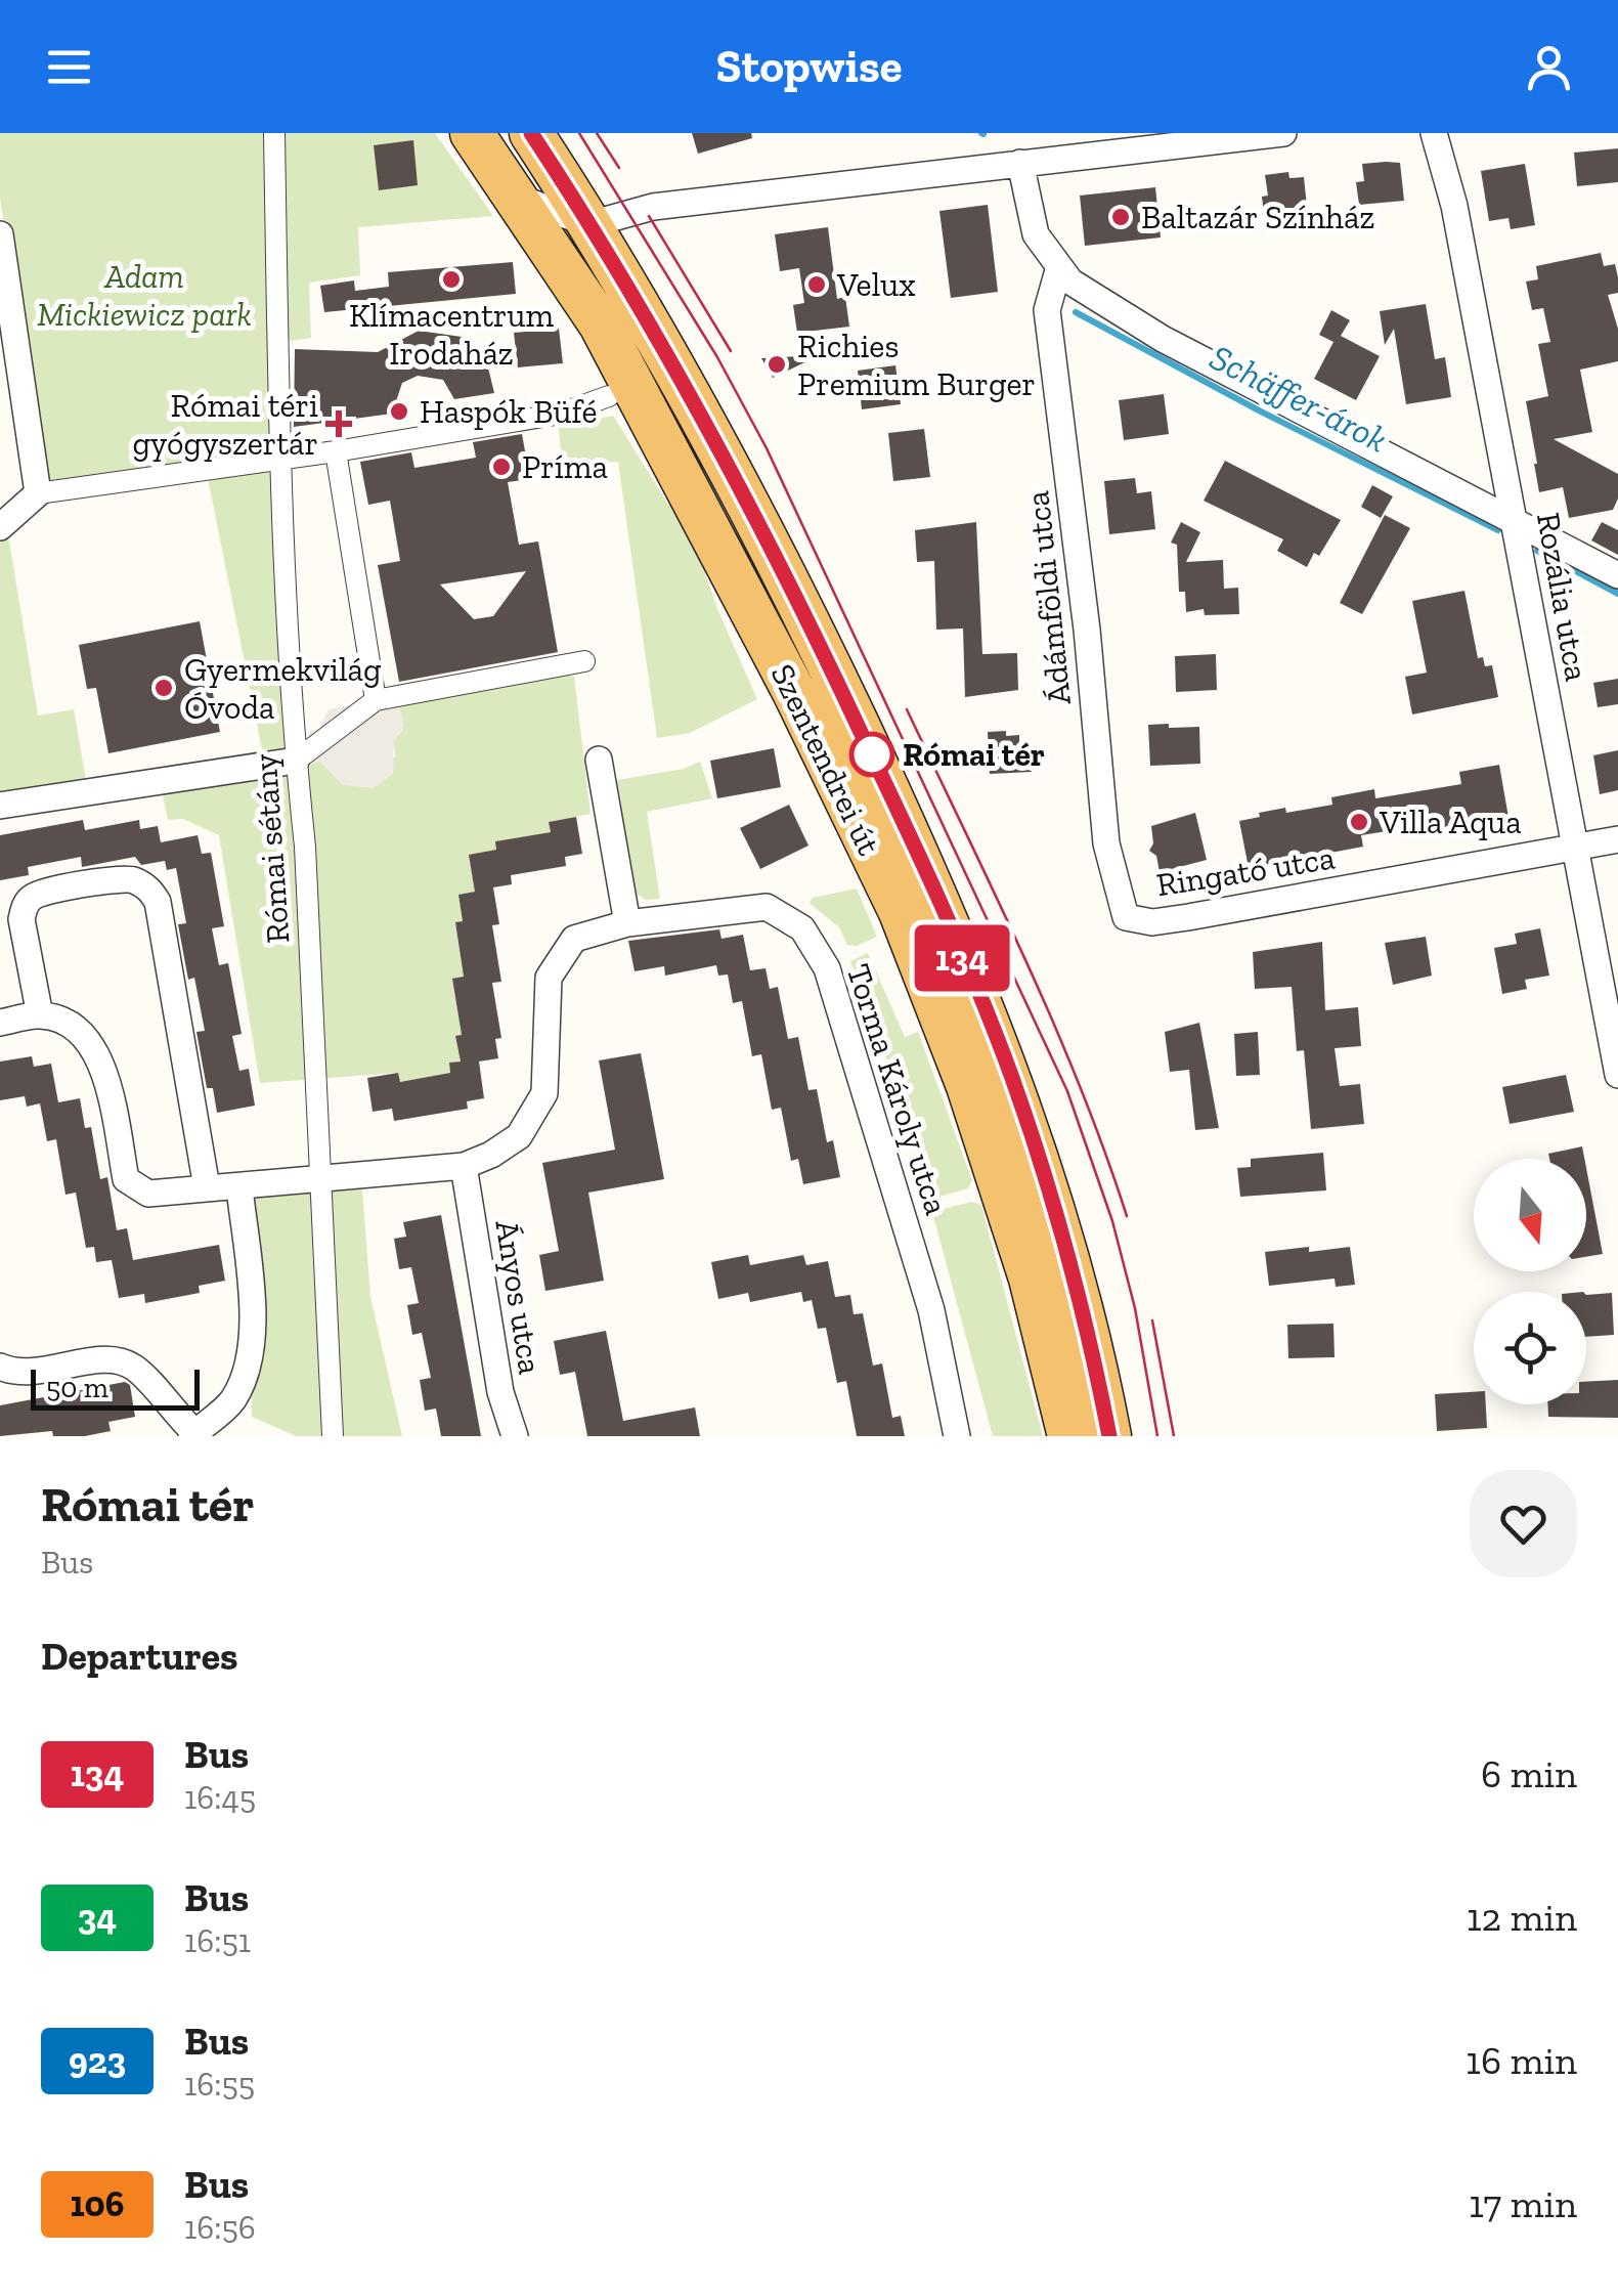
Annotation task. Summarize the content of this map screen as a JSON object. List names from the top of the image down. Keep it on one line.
{"streets":{"main road":["Szentendrei út"],"street":["Rozália utca","Ádámföldi utca","Római sétány","Ringató utca","Torma Károly utca","Ányos utca"]},"crossings":[["Rozália utca","Ringató utca"],["Ádámföldi utca","Ringató utca"],["Római sétány","Torma Károly utca"],["Torma Károly utca","Ányos utca"]],"water":["Schäffer-árok"],"parks":["Adam Mickiewicz park"],"places":{"other":["Baltazár Színház","Klímacentrum Irodaház","Velux","Richies Premium Burger","Haspók Büfé","Príma","Gyermekvilág Óvoda","Római tér","Villa Aqua"],"health":["Római téri gyógyszertár"]},"lines":["bus line 134"],"scale_bar":"50 m","north":"bottom","page":{"header":"Stopwise","on_map":"134","scale":"50 m","heading":[["Római tér","Bus"],"Departures"],"list":[{"mark":"134","name":"Bus","note":"16:45","value":"6 min"},{"mark":"34","name":"Bus","note":"16:51","value":"12 min"},{"mark":"923","name":"Bus","note":"16:55","value":"16 min"},{"mark":"106","name":"Bus","note":"16:56","value":"17 min"}]}}
